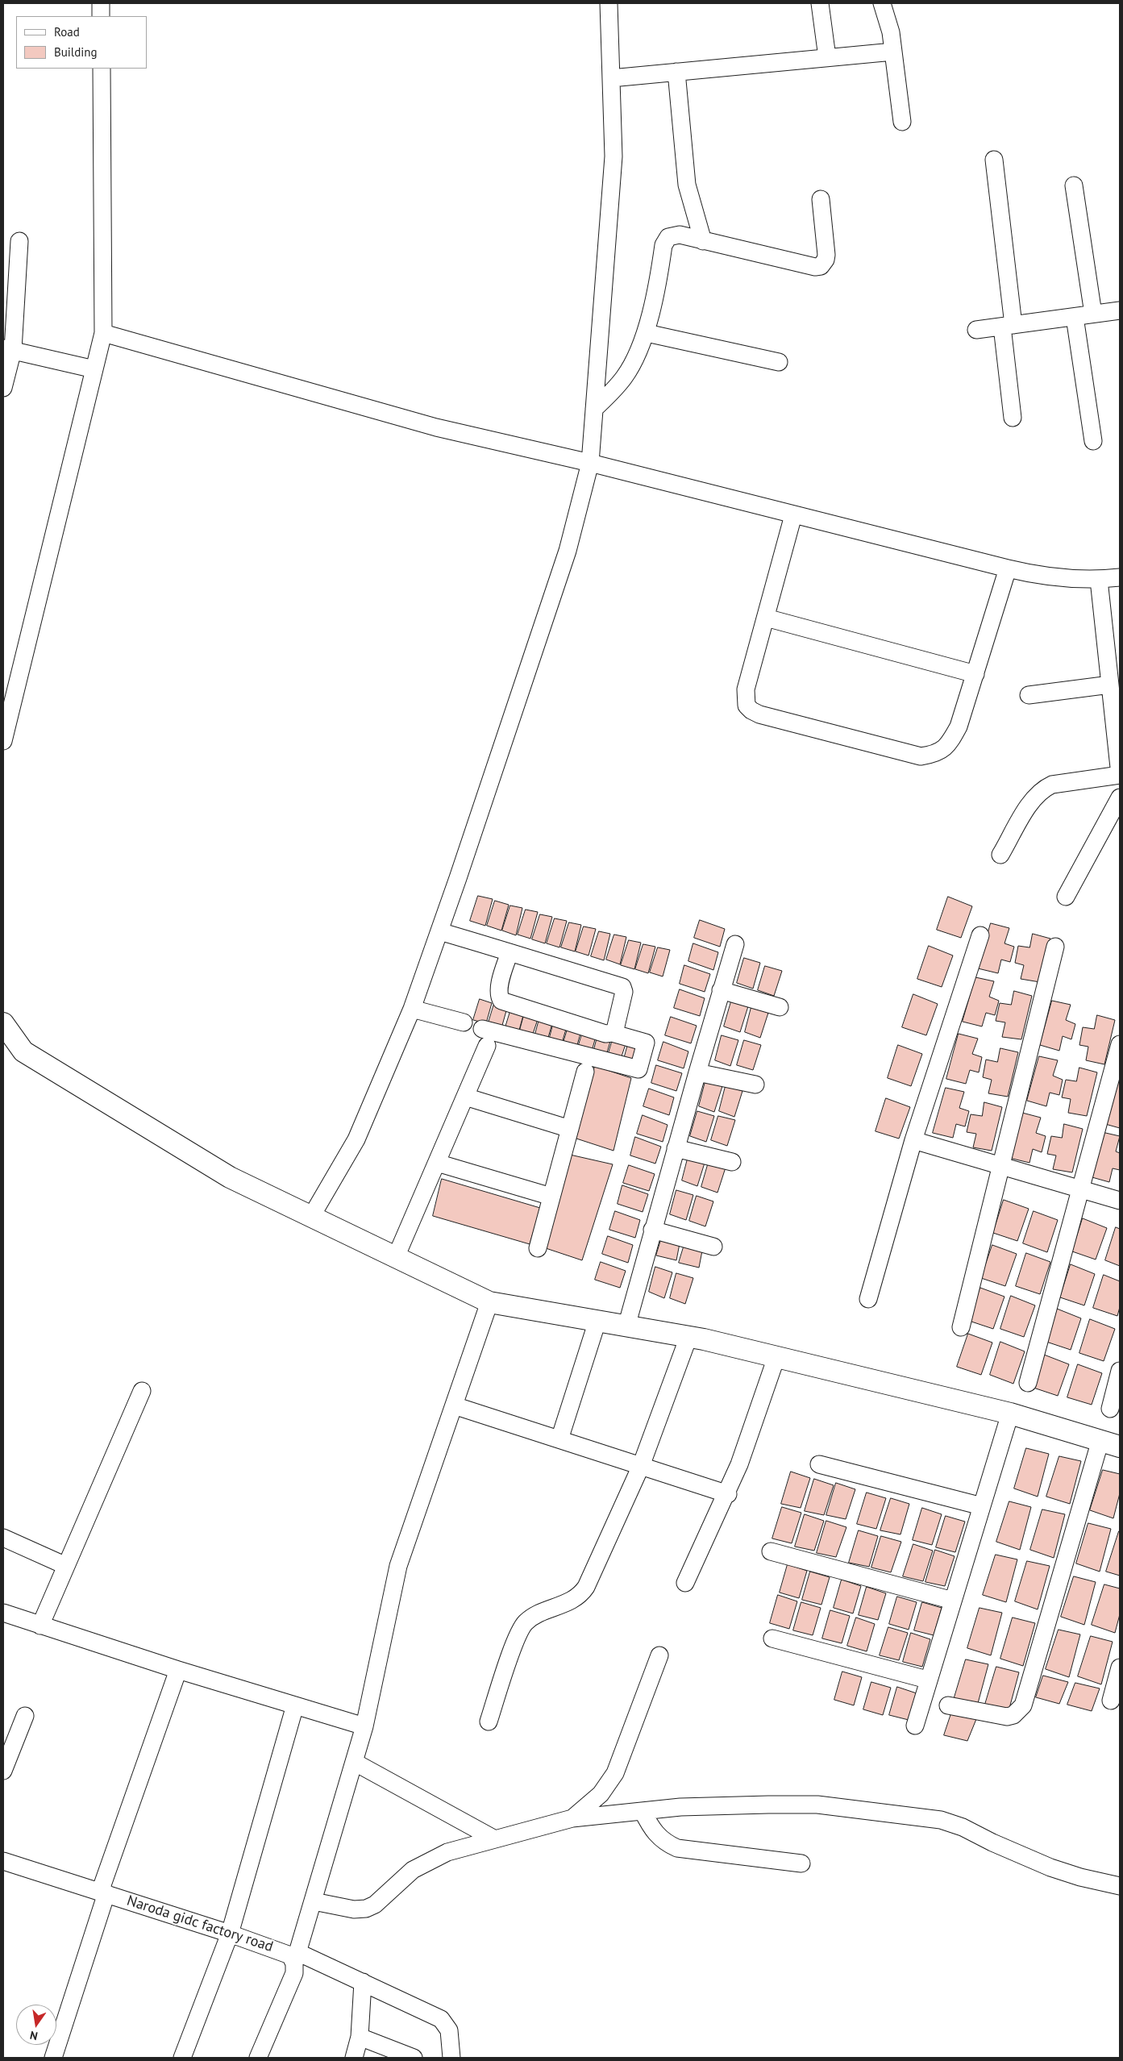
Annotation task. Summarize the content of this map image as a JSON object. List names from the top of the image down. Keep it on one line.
{"streets":{"street":["Naroda gidc factory road"]},"legend":["Road","Building"],"north":"bottom"}
